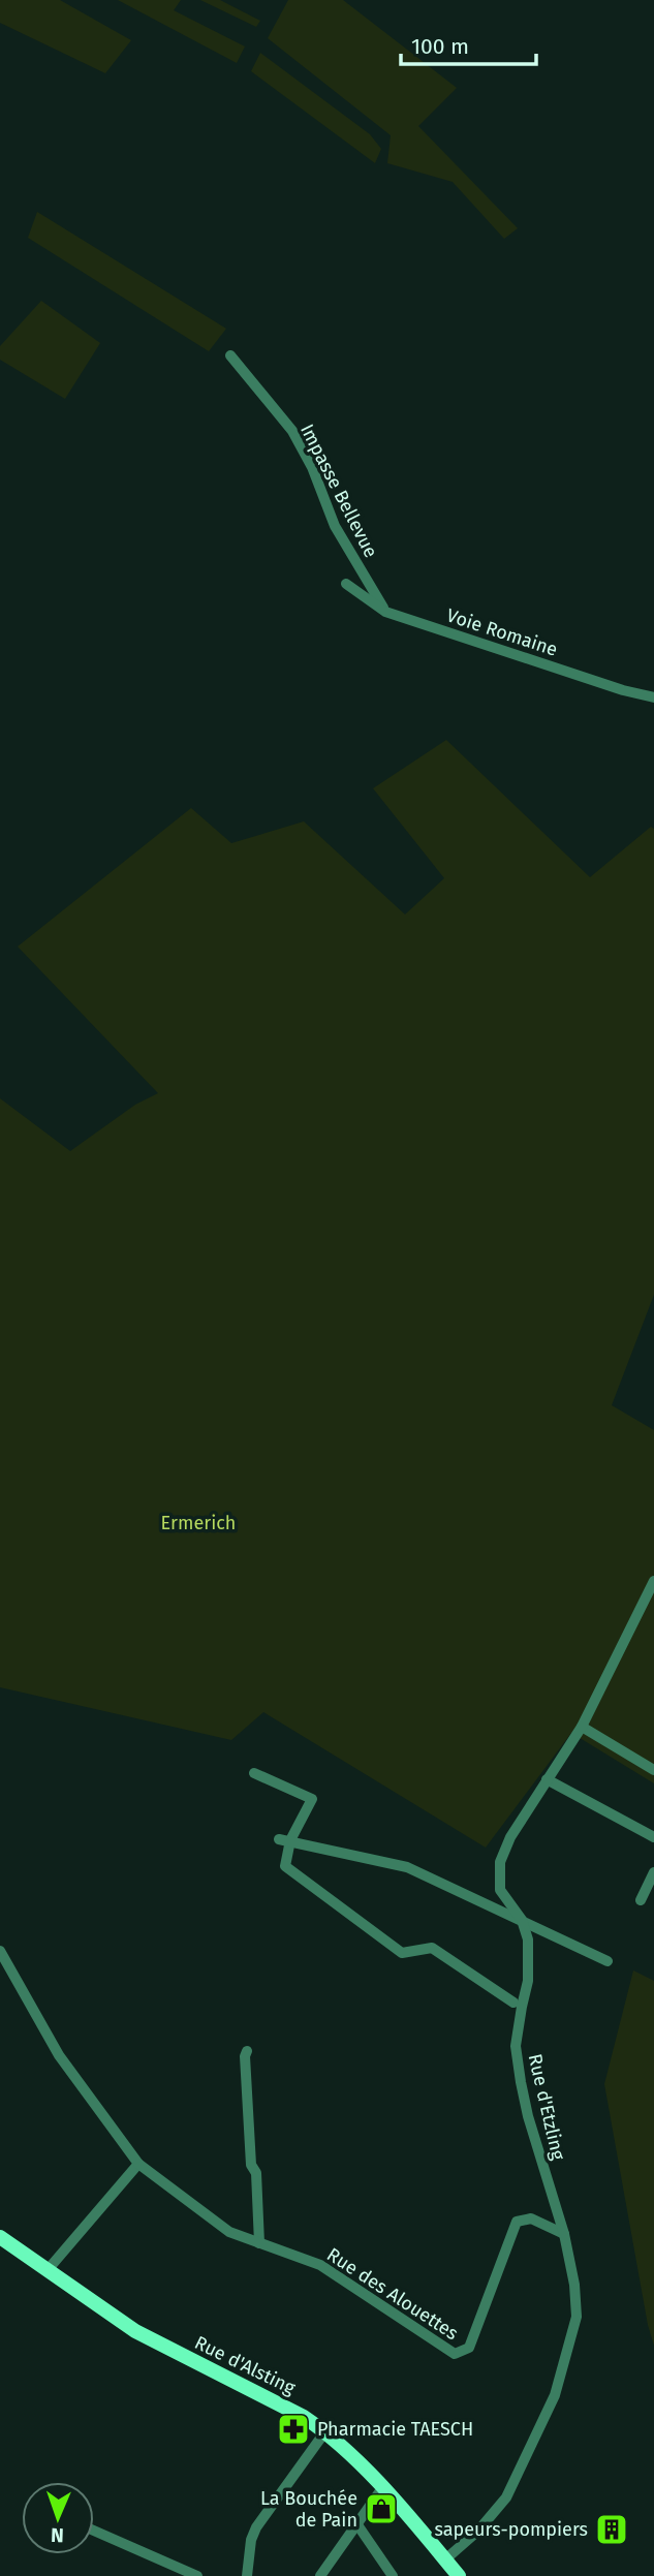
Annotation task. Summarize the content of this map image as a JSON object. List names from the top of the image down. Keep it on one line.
{"streets":{"main road":["Rue d'Alsting"],"street":["Impasse Bellevue","Voie Romaine","Rue d'Etzling","Rue des Alouettes"]},"crossings":[["Impasse Bellevue","Voie Romaine"],["Rue d'Etzling","Rue des Alouettes"],["Rue d'Etzling","Rue d'Alsting"]],"parks":["Ermerich"],"places":{"pharmacy":["Pharmacie TAESCH"],"shop":["La Bouchée de Pain"],"building":["sapeurs-pompiers"]},"scale_bar":"100 m","north":"bottom"}
